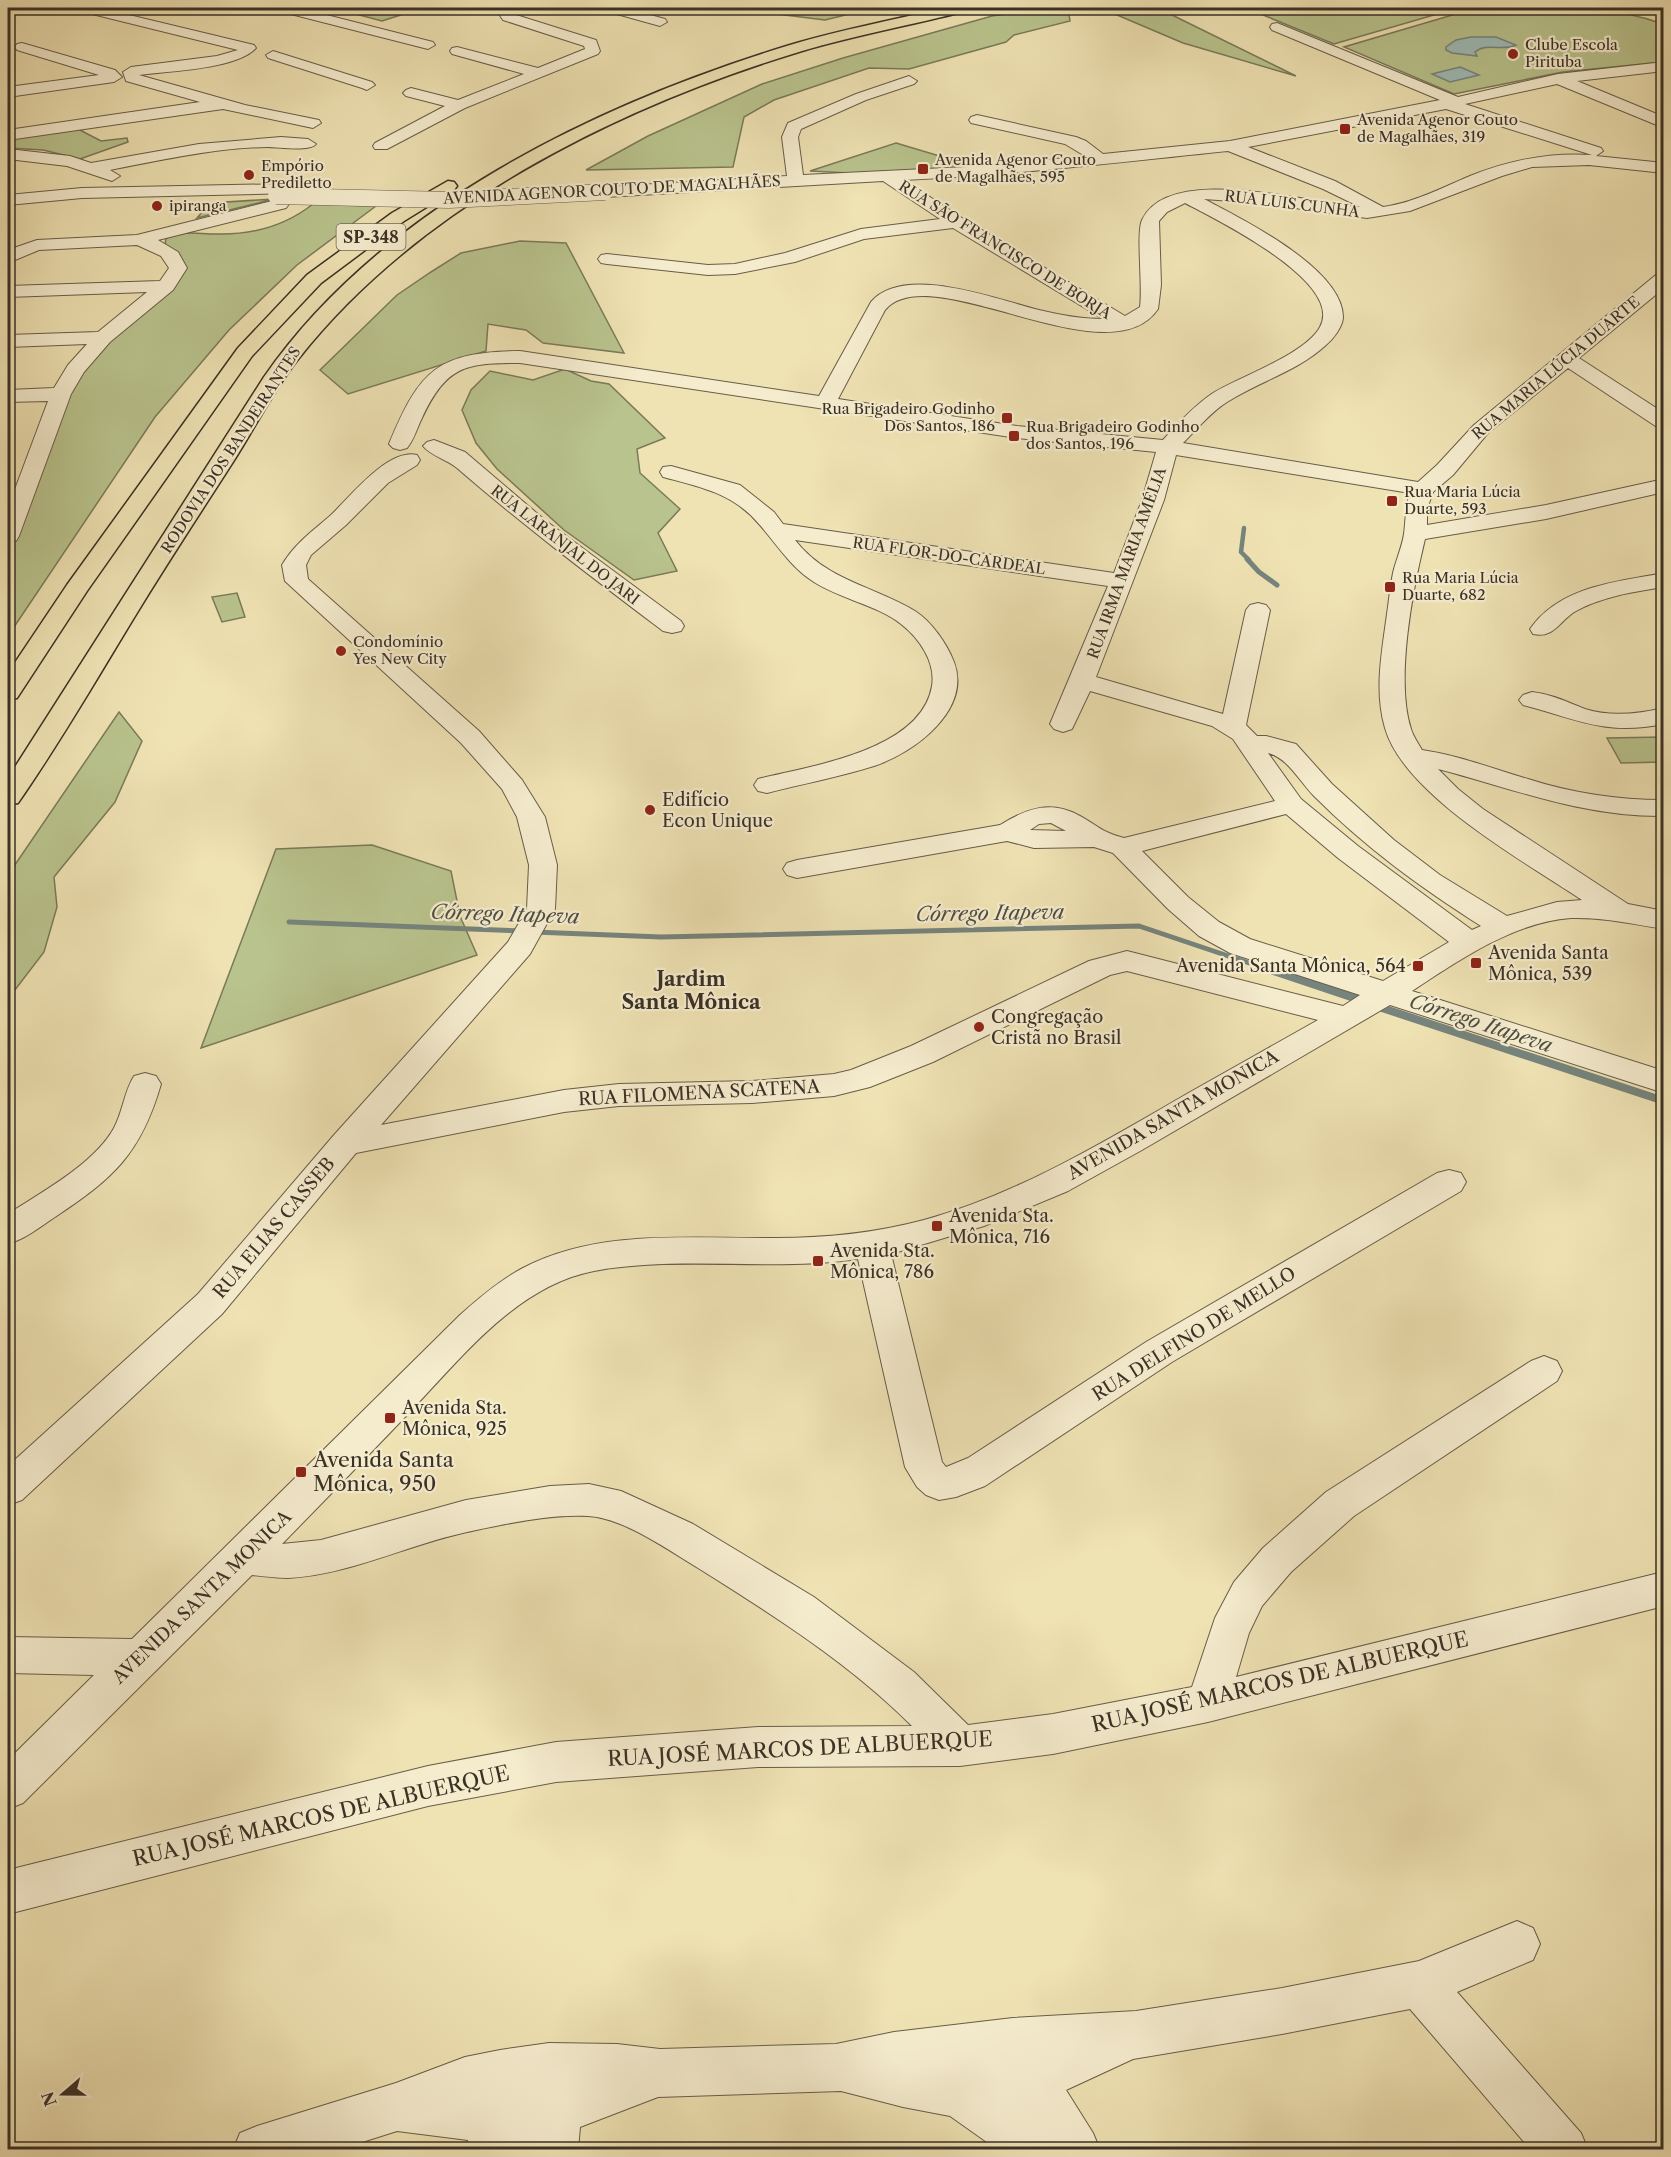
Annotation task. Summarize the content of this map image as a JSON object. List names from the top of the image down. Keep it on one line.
{"streets":{"highway":["SP-348","RODOVIA DOS BANDEIRANTES"],"street":["AVENIDA AGENOR COUTO DE MAGALHÃES","RUA LUIS CUNHA","RUA SÃO FRANCISCO DE BORJA","RUA MARIA LÚCIA DUARTE","RUA LARANJAL DO JARI","RUA FLOR-DO-CARDEAL","RUA IRMA MARIA AMÉLIA","RUA FILOMENA SCATENA","AVENIDA SANTA MONICA","RUA ELIAS CASSEB","RUA DELFINO DE MELLO","RUA JOSÉ MARCOS DE ALBUERQUE"]},"crossings":[["AVENIDA AGENOR COUTO DE MAGALHÃES","RUA SÃO FRANCISCO DE BORJA"],["RUA LUIS CUNHA","RUA SÃO FRANCISCO DE BORJA"],["RUA LUIS CUNHA","RUA IRMA MARIA AMÉLIA"],["RUA LARANJAL DO JARI","RUA ELIAS CASSEB"],["RUA FLOR-DO-CARDEAL","RUA IRMA MARIA AMÉLIA"],["RUA FILOMENA SCATENA","AVENIDA SANTA MONICA"],["RUA FILOMENA SCATENA","RUA ELIAS CASSEB"],["AVENIDA SANTA MONICA","RUA DELFINO DE MELLO"]],"districts":["Jardim Santa Mônica"],"water":["Córrego Itapeva"],"places":{"other":["Clube Escola Pirituba","Empório Prediletto","ipiranga","Condomínio Yes New City","Edifício Econ Unique","Congregação Cristã no Brasil"],"transit":["Avenida Agenor Couto de Magalhães, 319","Avenida Agenor Couto de Magalhães, 595","Rua Brigadeiro Godinho Dos Santos, 186","Rua Brigadeiro Godinho dos Santos, 196","Rua Maria Lúcia Duarte, 593","Rua Maria Lúcia Duarte, 682","Avenida Santa Mônica, 539","Avenida Santa Mônica, 564","Avenida Sta. Mônica, 716","Avenida Sta. Mônica, 786","Avenida Sta. Mônica, 925","Avenida Santa Mônica, 950"]},"north":"left"}
